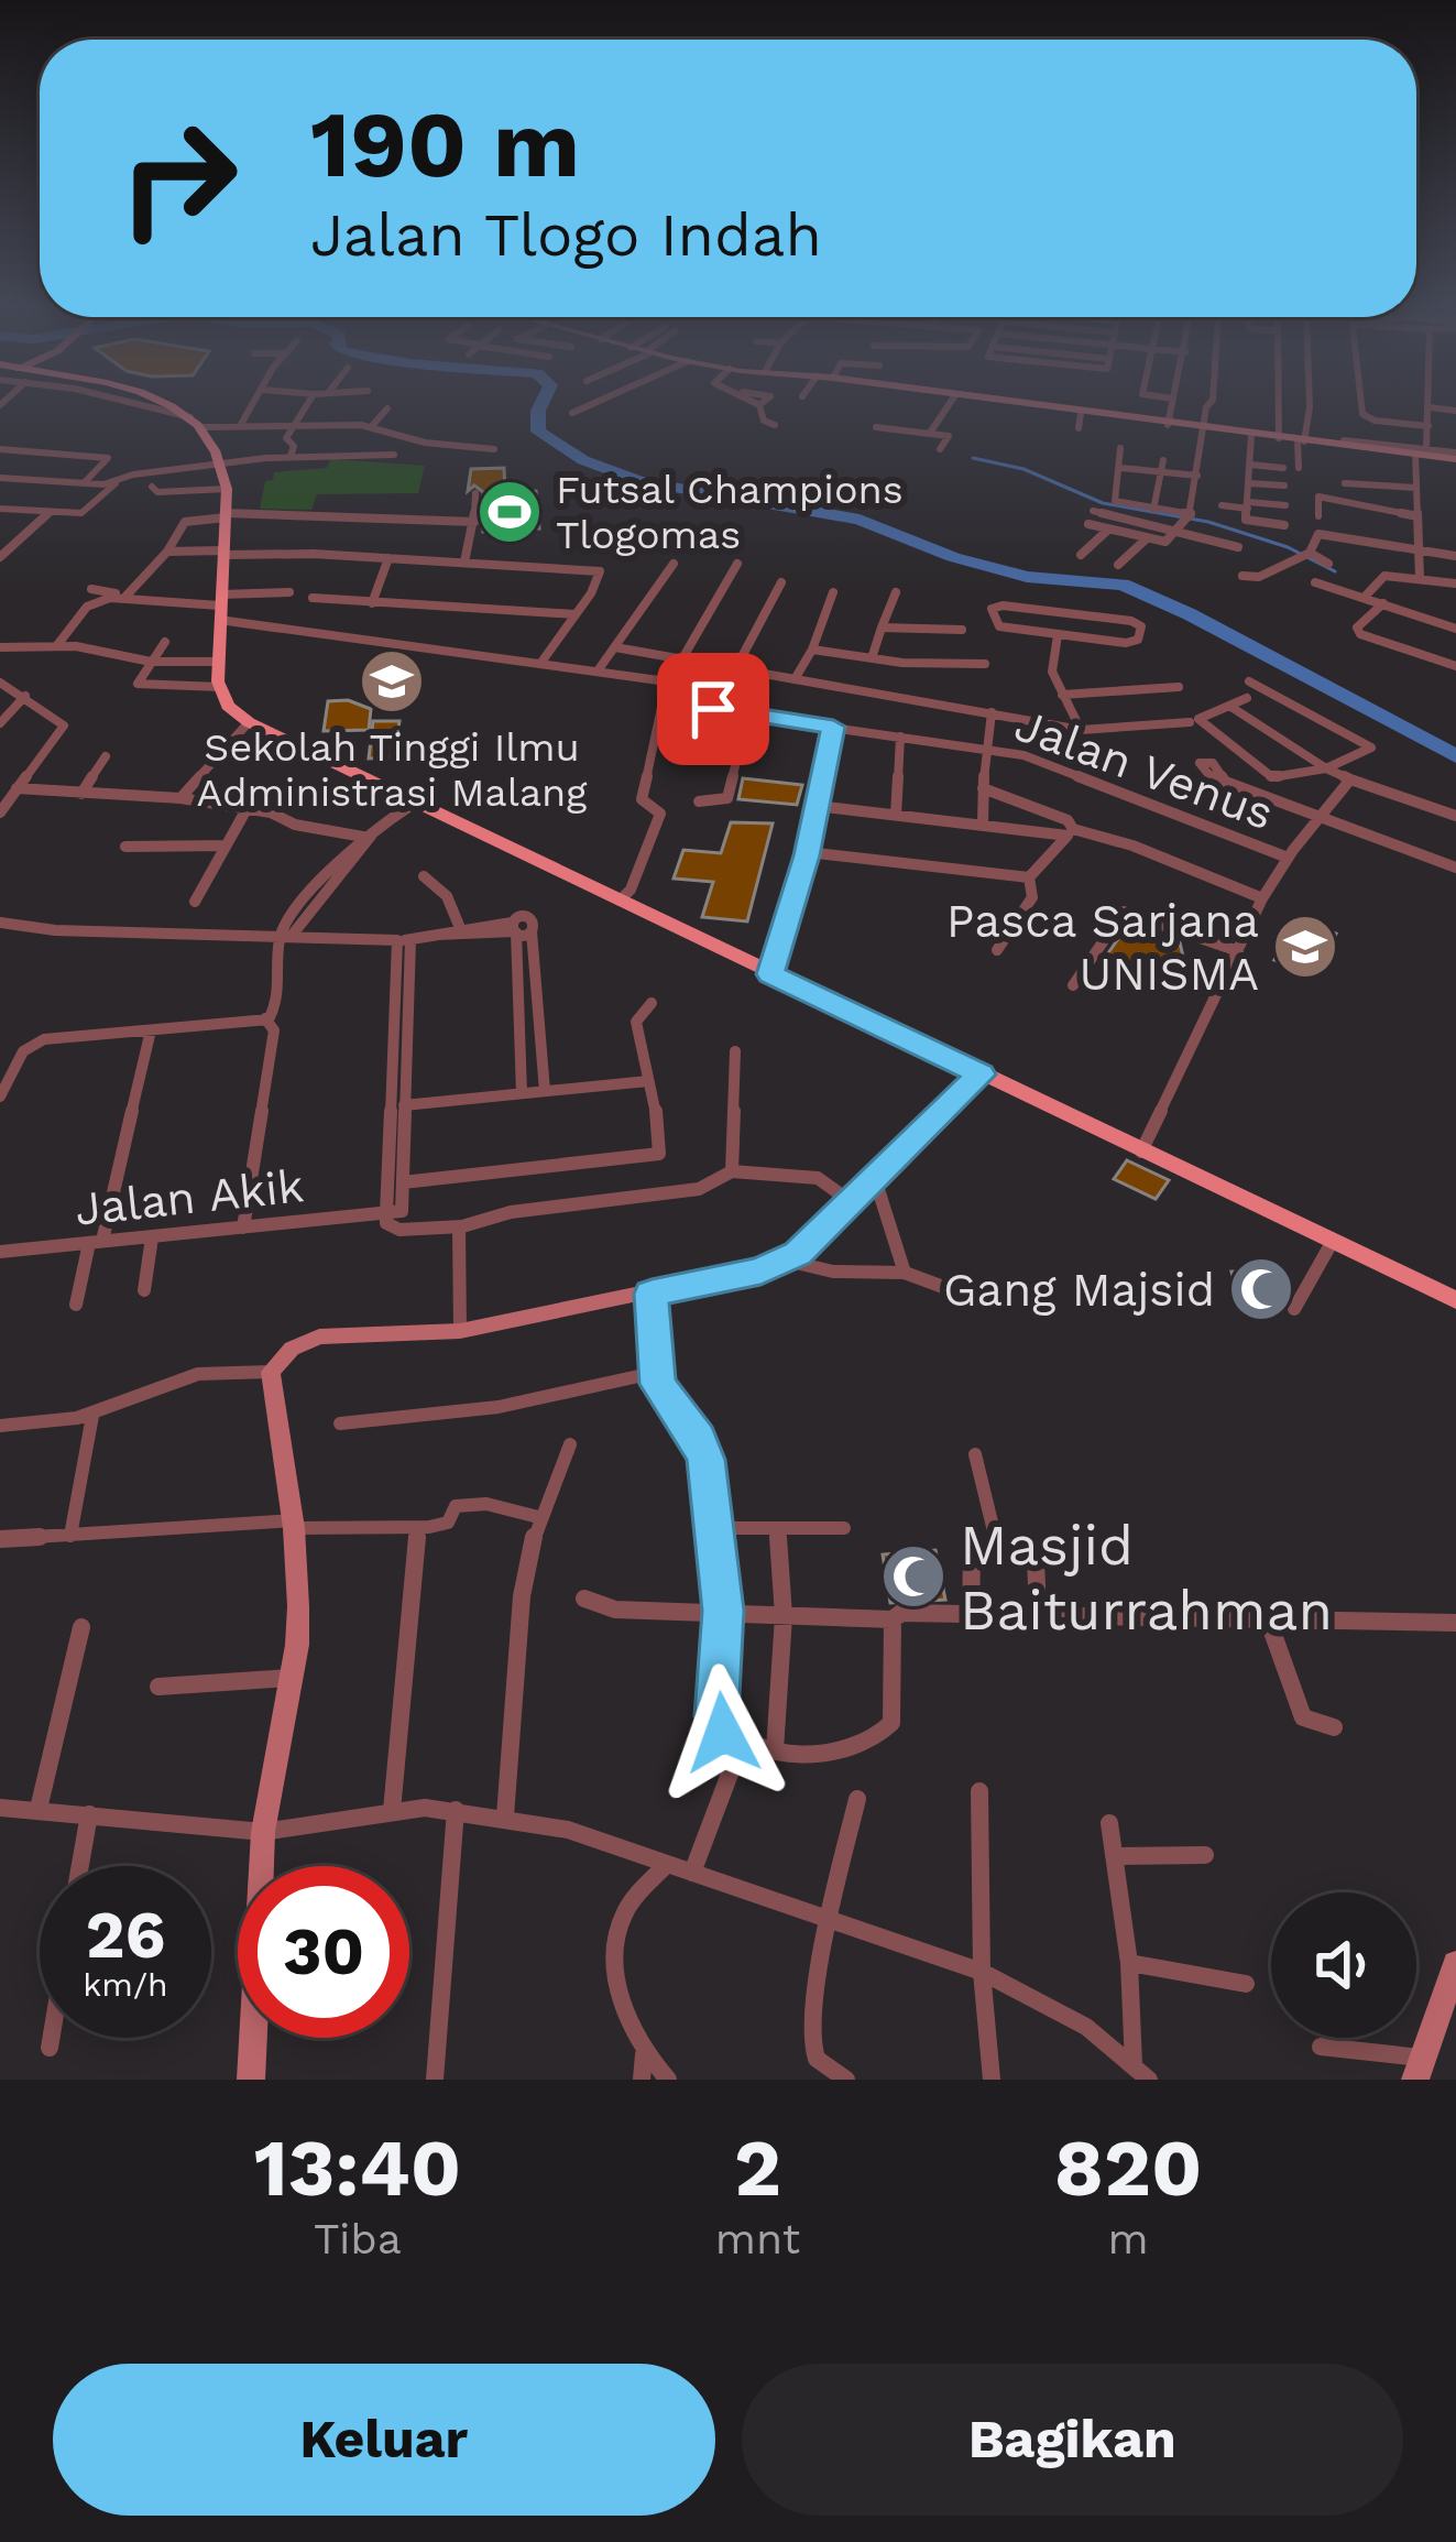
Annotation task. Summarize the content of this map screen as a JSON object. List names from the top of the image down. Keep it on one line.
{"streets":{"street":["Jalan Venus","Jalan Akik"]},"places":{"sports":["Futsal Champions Tlogomas"],"school or university":["Sekolah Tinggi Ilmu Administrasi Malang","Pasca Sarjana UNISMA"],"mosque":["Gang Majsid","Masjid Baiturrahman"]},"page":{"turn":["190 m","Jalan Tlogo Indah"],"speed":"26 km/h","limit":"30","eta":["13:40","Tiba","2","mnt","820","m"],"buttons":["Keluar","Bagikan"]}}
